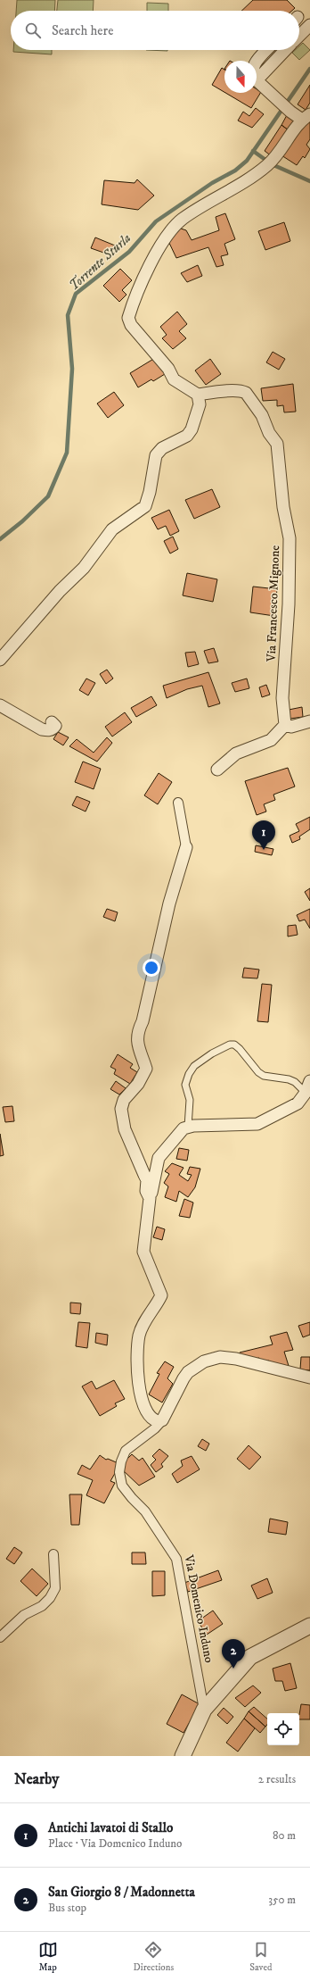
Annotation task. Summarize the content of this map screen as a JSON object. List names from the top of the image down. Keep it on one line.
{"streets":{"street":["Via Francesco Mignone","Via Domenico Induno"]},"water":["Torrente Sturla"],"north":"bottom","page":{"search":"Search here","pins":["1","2"],"heading":["Nearby","2 results"],"list":[{"mark":"1","name":"Antichi lavatoi di Stallo","note":"Place · Via Domenico Induno","value":"80 m"},{"mark":"2","name":"San Giorgio 8 / Madonnetta","note":"Bus stop","value":"350 m"}],"nav":["Map","Directions","Saved"]}}
